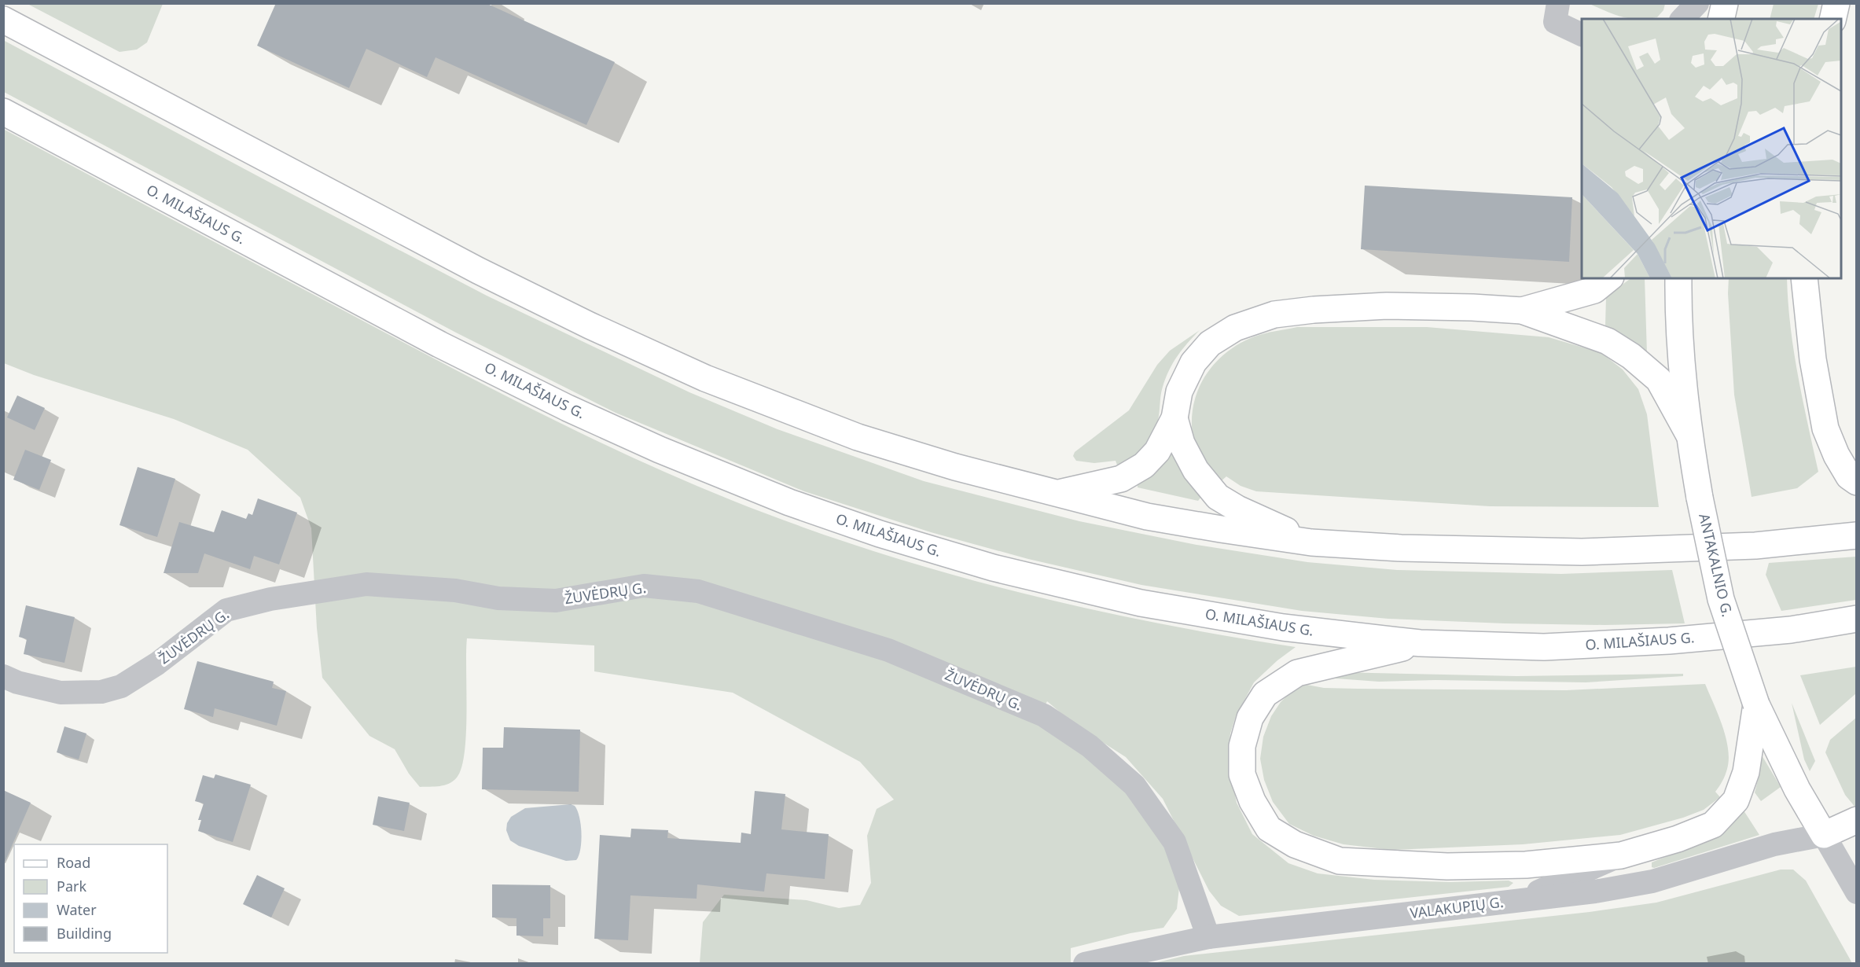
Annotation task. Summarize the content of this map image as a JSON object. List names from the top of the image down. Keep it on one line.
{"streets":{"main road":["O. MILAŠIAUS G.","ANTAKALNIO G."],"street":["ŽUVĖDRŲ G.","VALAKUPIŲ G."]},"crossings":[["ANTAKALNIO G.","VALAKUPIŲ G."],["ŽUVĖDRŲ G.","VALAKUPIŲ G."]],"legend":["Road","Park","Water","Building"]}
